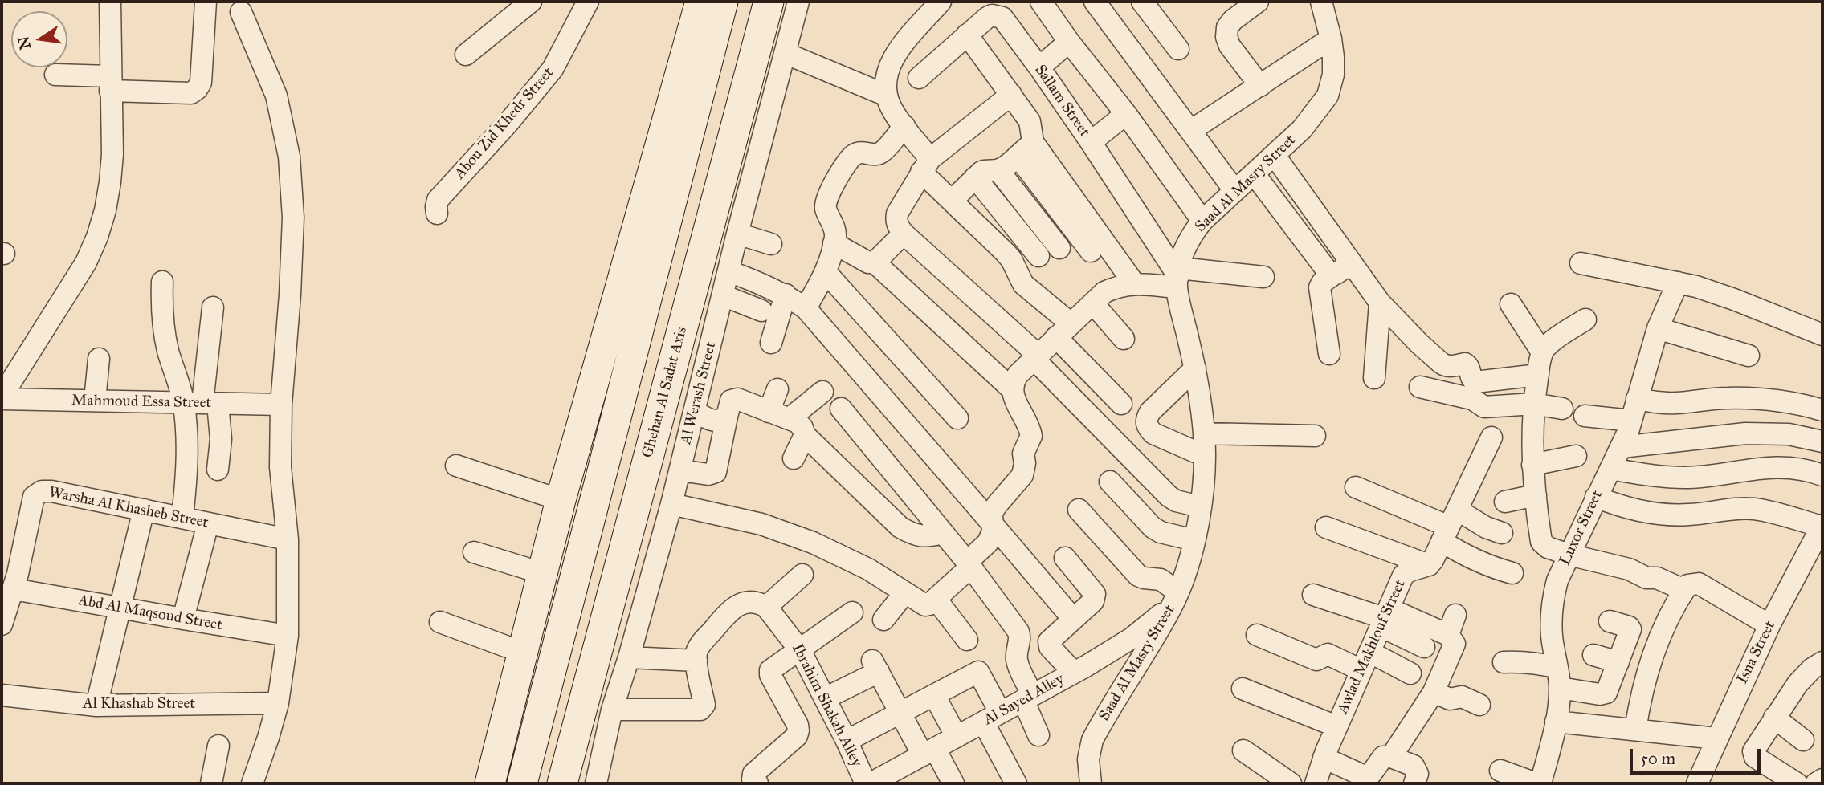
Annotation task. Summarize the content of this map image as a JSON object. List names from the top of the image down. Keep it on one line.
{"streets":{"main road":["Ghehan Al Sadat Axis"],"street":["Sallam Street","Abou Zid Khedr Street","Saad Al Masry Street","Al Werash Street","Mahmoud Essa Street","Warsha Al Khasheb Street","Luxor Street","Abd Al Maqsoud Street","Awlad Makhlouf Street","Isna Street","Al Sayed Alley","Al Khashab Street","Ibrahim Shakah Alley"]},"crossings":[["Sallam Street","Saad Al Masry Street"],["Saad Al Masry Street","Al Sayed Alley"],["Warsha Al Khasheb Street","Abd Al Maqsoud Street"]],"scale_bar":"50 m","north":"left"}
